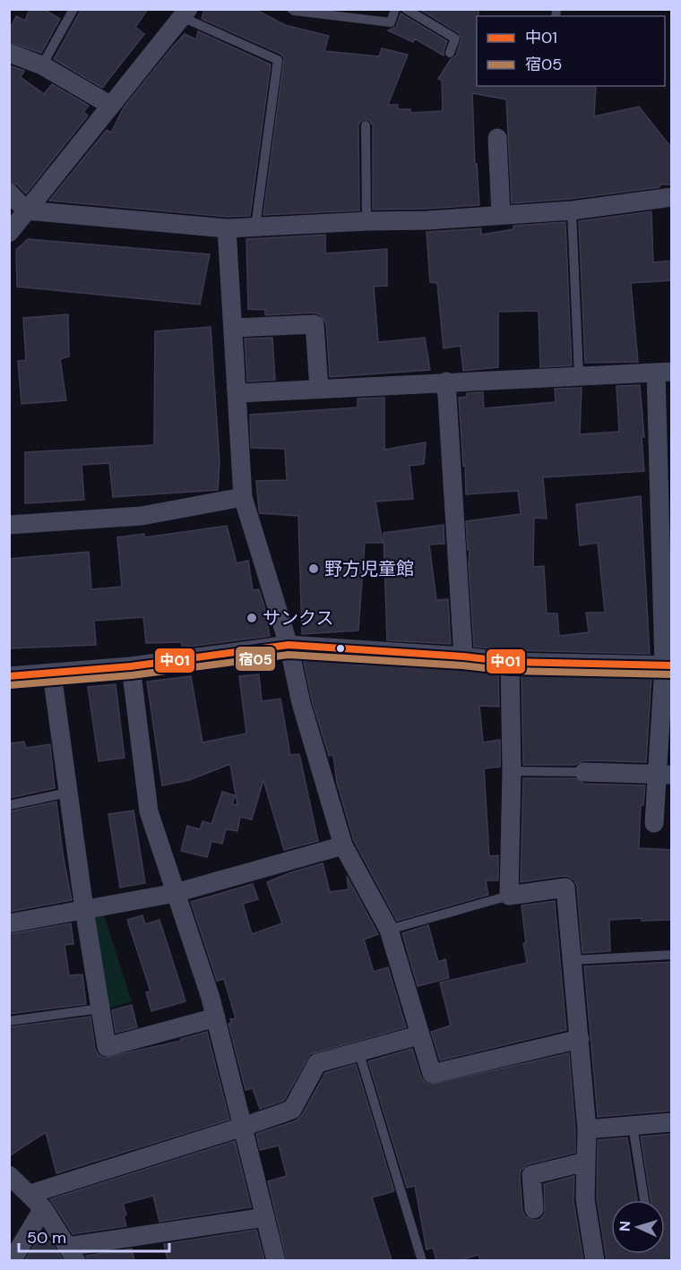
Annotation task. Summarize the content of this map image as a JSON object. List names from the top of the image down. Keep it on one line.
{"places":["野方児童館","サンクス"],"lines":["transit line 中01","transit line 宿05"],"legend":["中01","宿05"],"scale_bar":"50 m","north":"left"}
